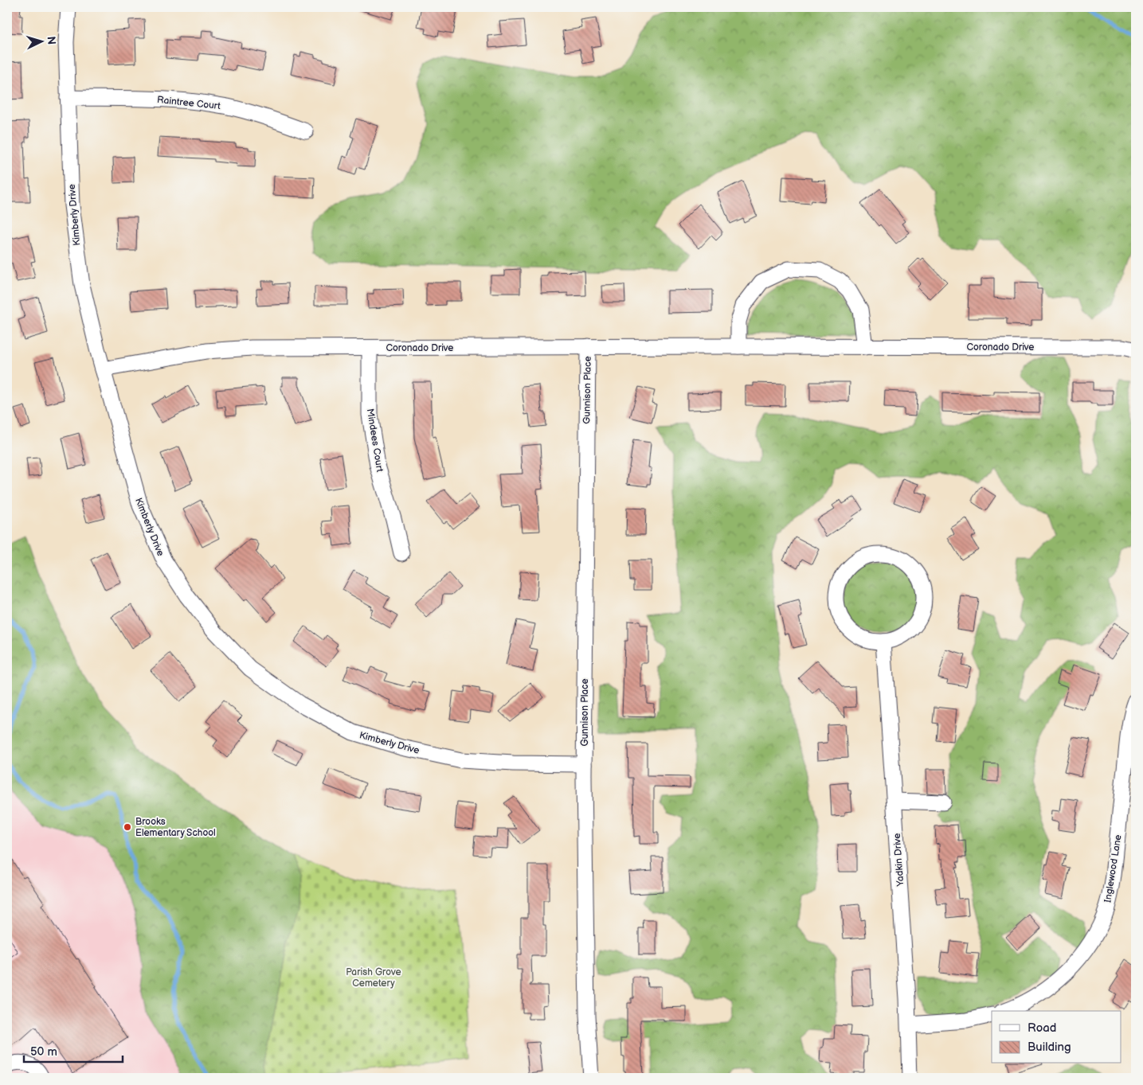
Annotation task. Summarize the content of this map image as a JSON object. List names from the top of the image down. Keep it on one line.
{"streets":{"street":["Raintree Court","Kimberly Drive","Coronado Drive","Gunnison Place","Mindees Court","Yadkin Drive","Inglewood Lane"]},"crossings":[["Raintree Court","Kimberly Drive"],["Kimberly Drive","Coronado Drive"],["Kimberly Drive","Gunnison Place"],["Coronado Drive","Gunnison Place"],["Coronado Drive","Mindees Court"]],"parks":["Parish Grove Cemetery"],"places":["Brooks Elementary School"],"legend":["Road","Building"],"scale_bar":"50 m","north":"right"}
